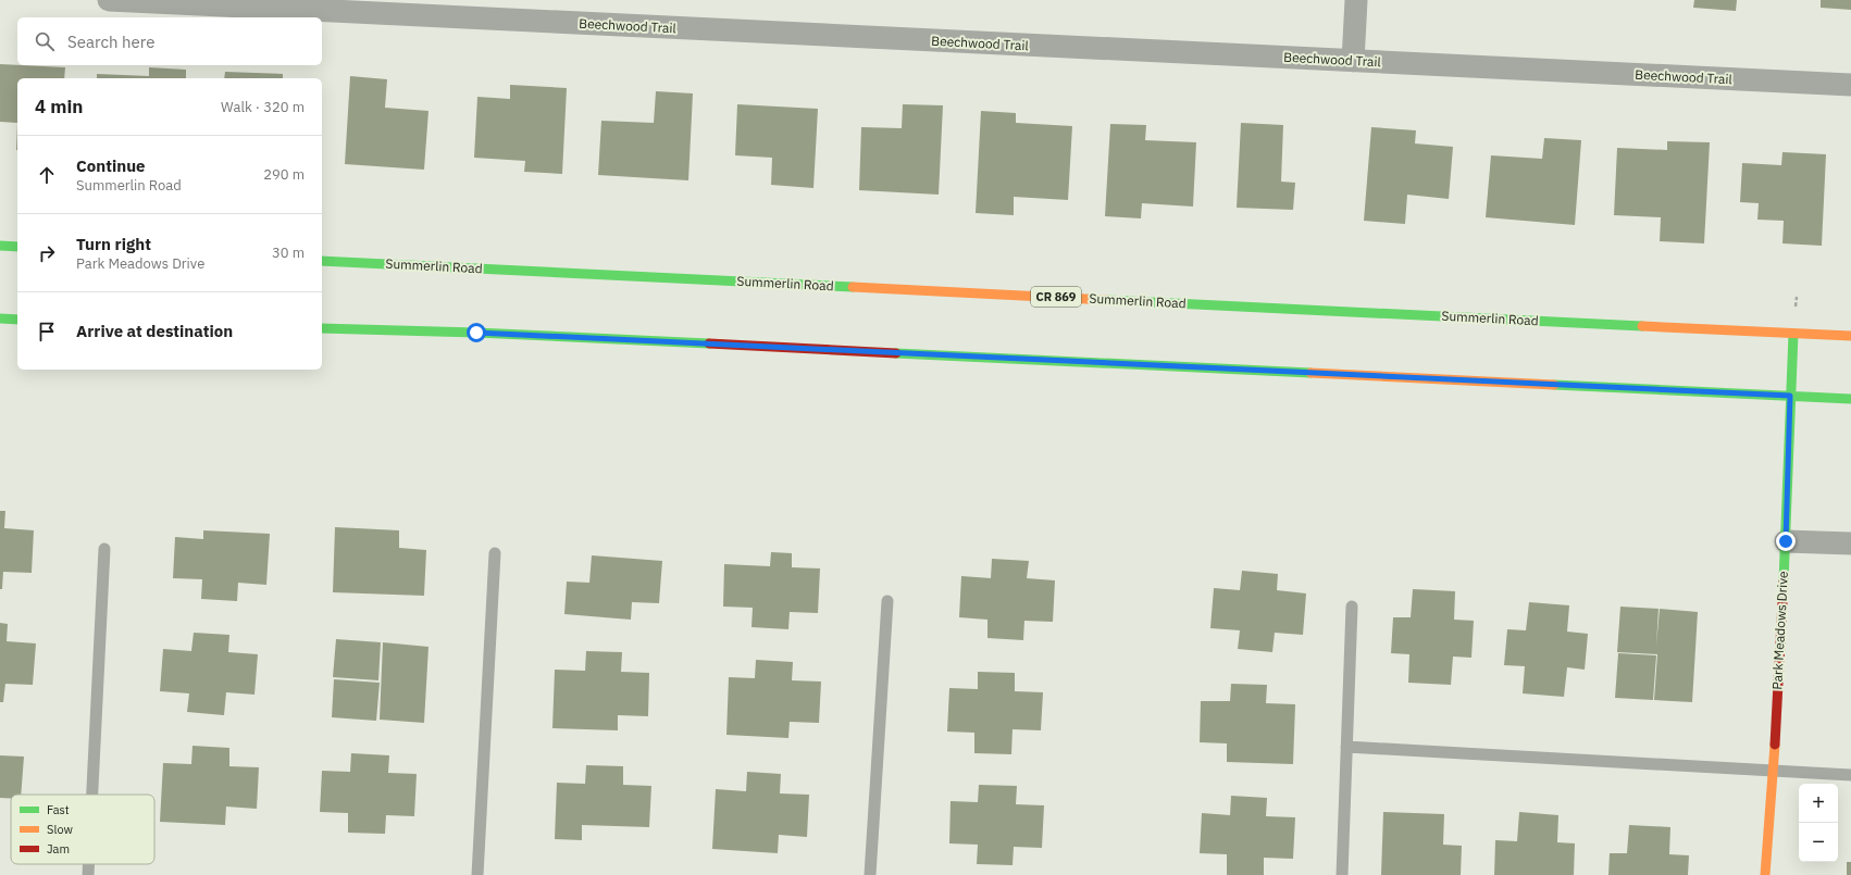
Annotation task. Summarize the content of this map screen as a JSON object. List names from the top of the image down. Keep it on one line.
{"streets":{"main road":["Summerlin Road","CR 869","Park Meadows Drive"],"street":["Beechwood Trail"]},"crossings":[["Summerlin Road","Park Meadows Drive"]],"legend":["Fast","Slow","Jam"],"page":{"search":"Search here","heading":["4 min","Walk · 320 m"],"list":[["Continue","Summerlin Road","290 m"],["Turn right","Park Meadows Drive","30 m"],"Arrive at destination"],"map_buttons":["+","−"]}}
